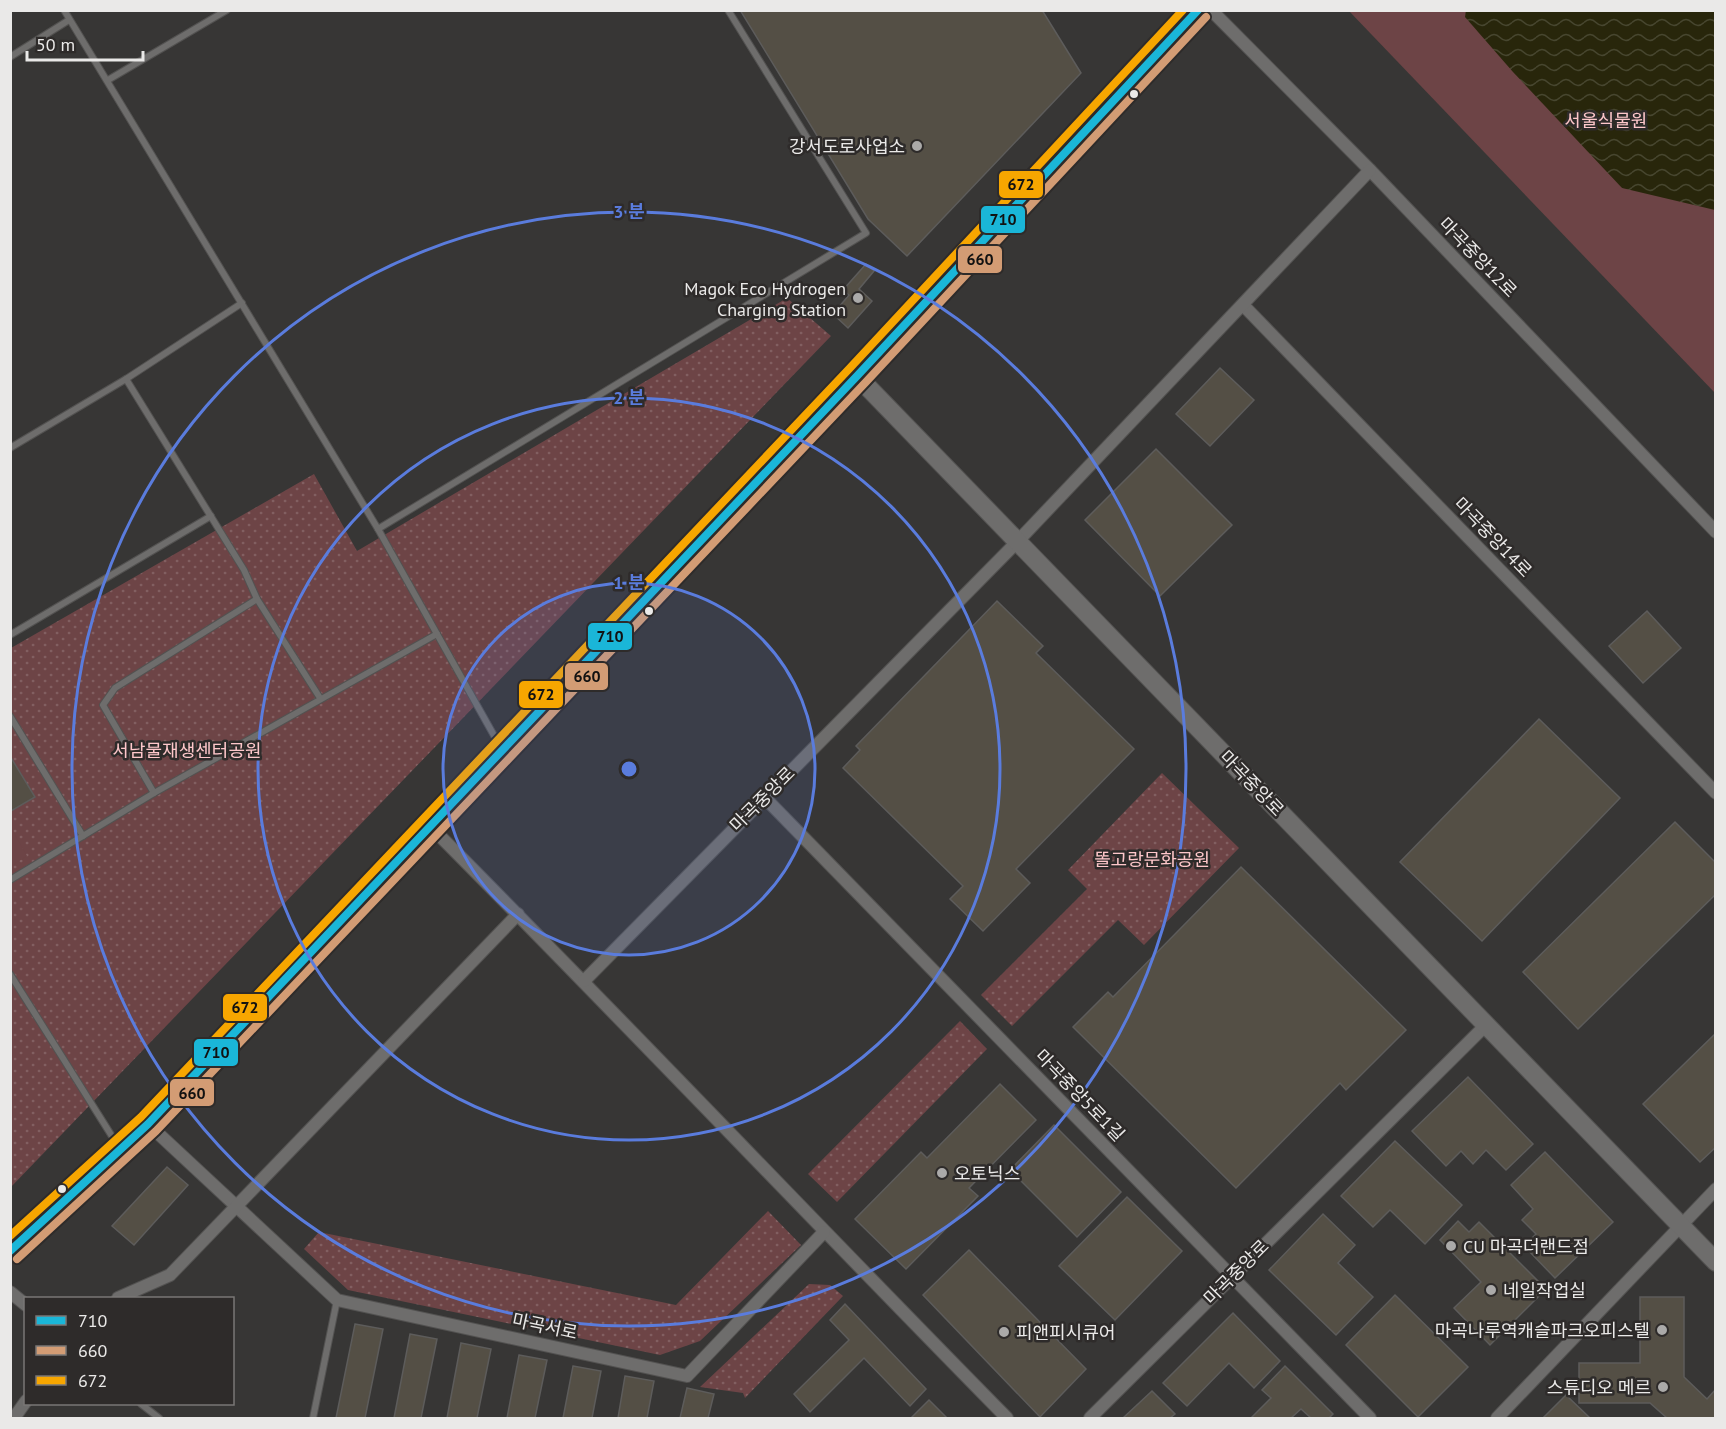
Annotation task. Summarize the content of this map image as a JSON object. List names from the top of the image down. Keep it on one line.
{"streets":{"main road":["마곡중앙로"],"street":["마곡중앙12로","마곡중앙14로","마곡중앙5로1길","마곡서로"]},"crossings":[["마곡중앙로","마곡중앙5로1길"]],"parks":["서울식물원","서남물재생센터공원","똘고랑문화공원"],"places":["강서도로사업소","Magok Eco Hydrogen Charging Station","오토닉스","CU 마곡더랜드점","네일작업실","마곡나루역캐슬파크오피스텔","피앤피시큐어","스튜디오 메르"],"lines":["transit line 710","transit line 672","transit line 660"],"legend":["710","660","672"],"scale_bar":"50 m","rings":["3 분","2 분","1 분"]}
